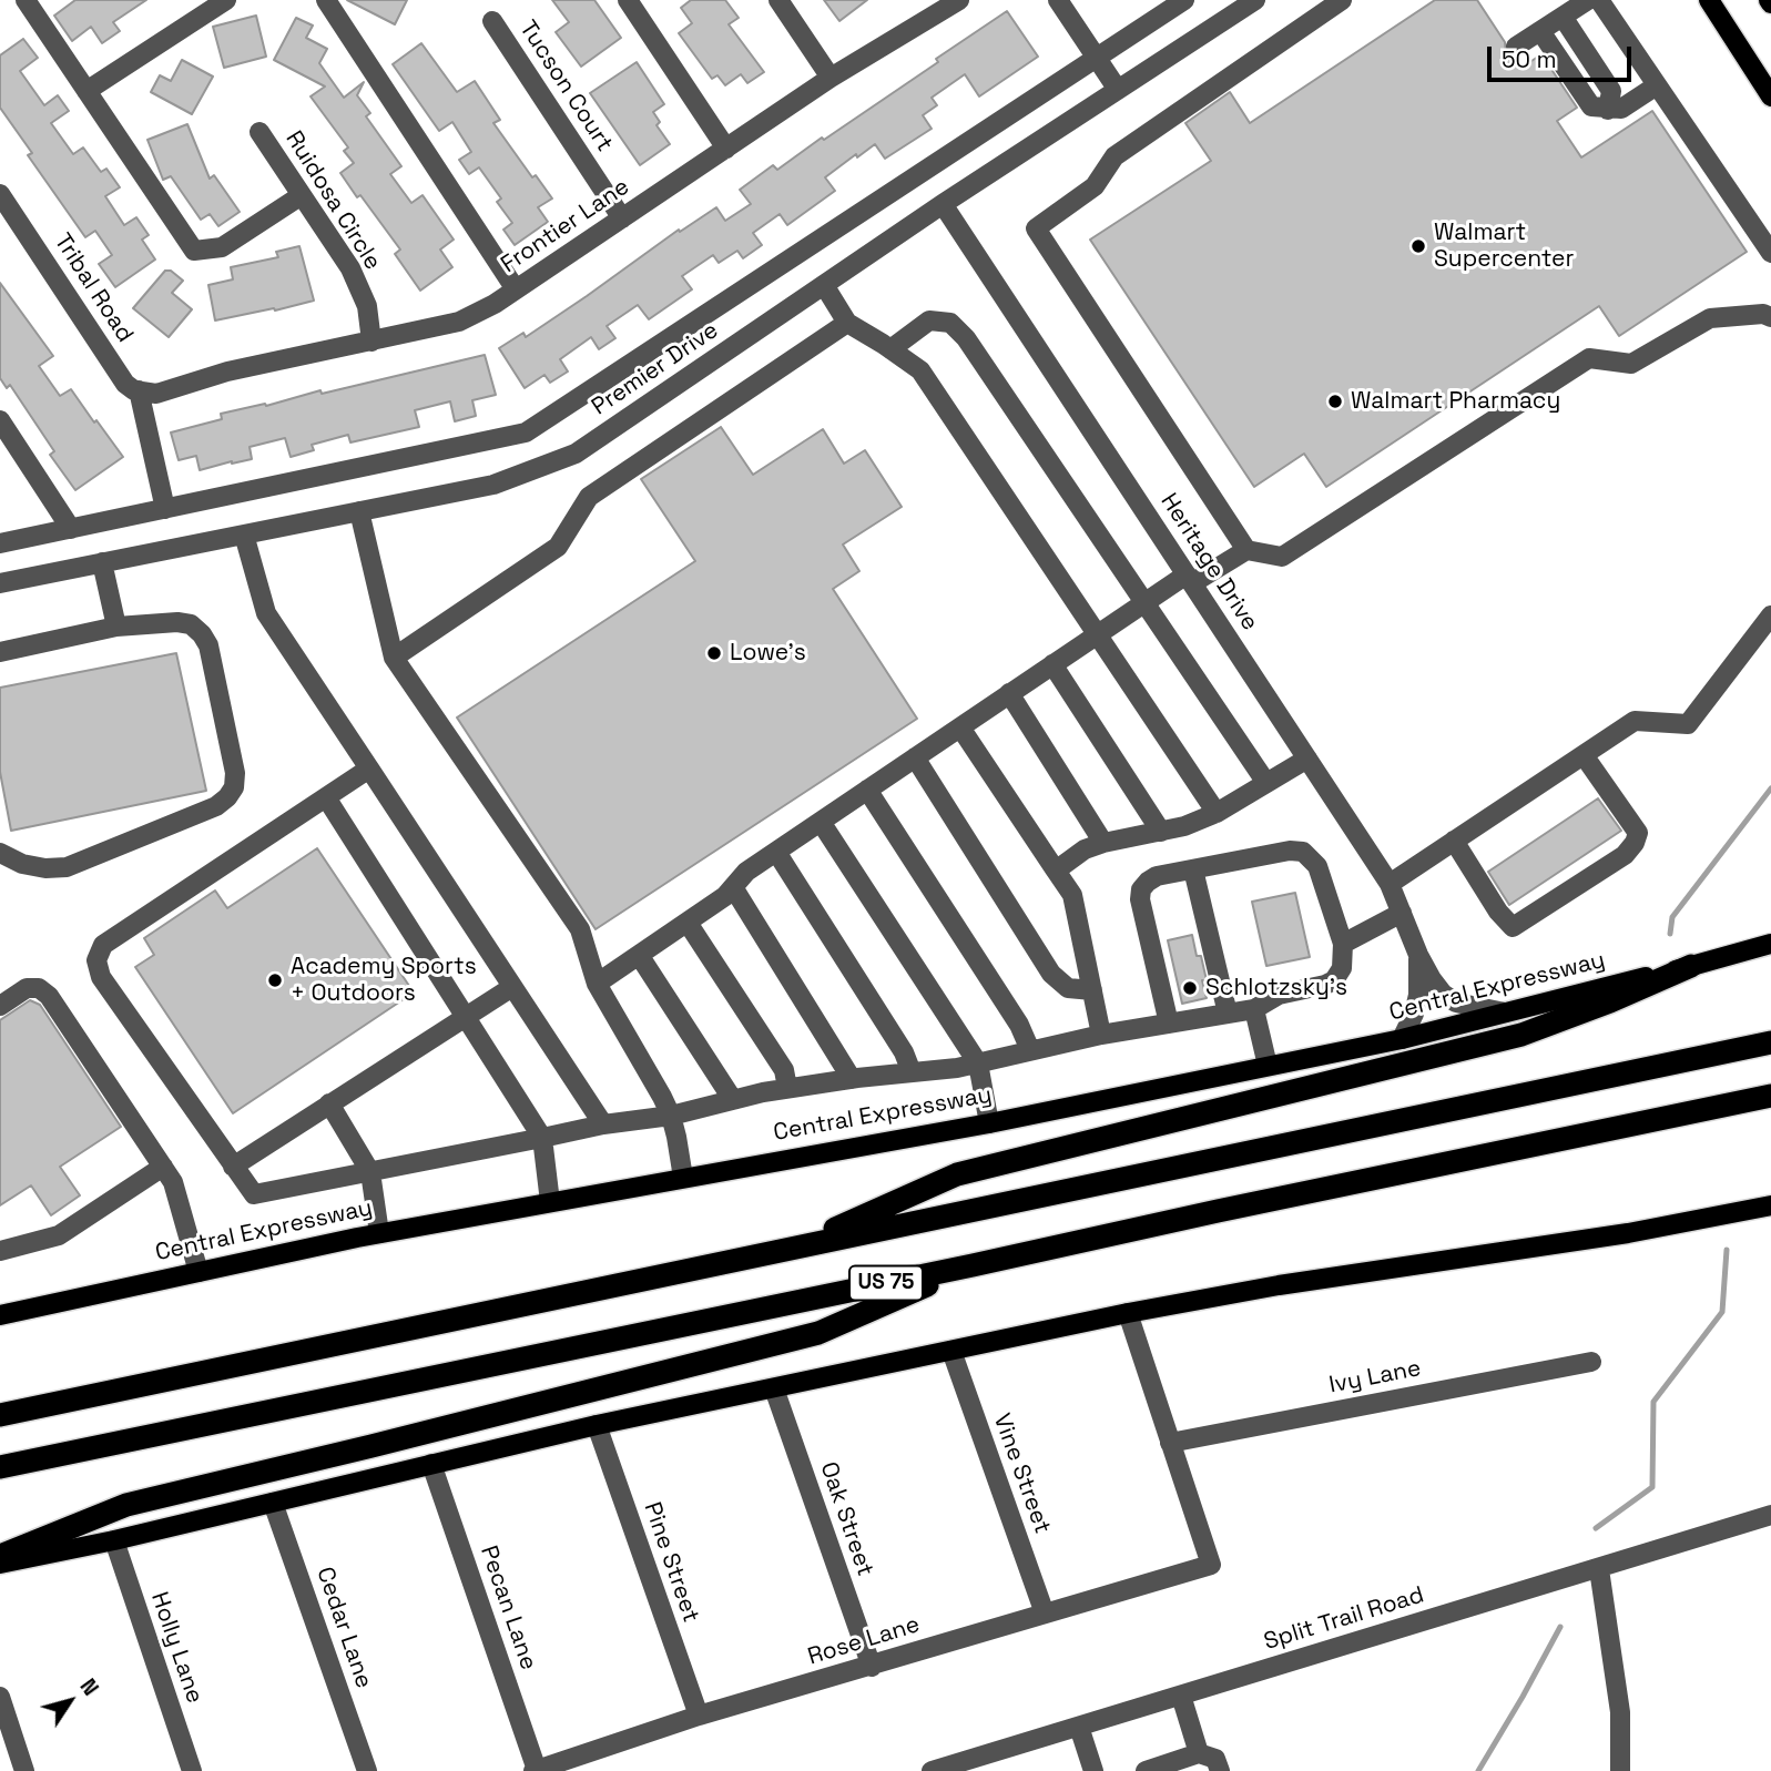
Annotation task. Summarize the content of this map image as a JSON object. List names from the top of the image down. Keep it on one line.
{"streets":{"highway":["US 75"],"main road":["Central Expressway"],"street":["Tucson Court","Ruidosa Circle","Frontier Lane","Tribal Road","Premier Drive","Heritage Drive","Ivy Lane","Vine Street","Oak Street","Pine Street","Pecan Lane","Split Trail Road","Cedar Lane","Rose Lane","Holly Lane"]},"crossings":[["Tucson Court","Frontier Lane"],["Ruidosa Circle","Frontier Lane"],["Frontier Lane","Tribal Road"],["Premier Drive","Heritage Drive"],["Heritage Drive","Central Expressway"],["Ivy Lane","Rose Lane"],["Vine Street","Rose Lane"],["Oak Street","Rose Lane"],["Pine Street","Rose Lane"],["Pecan Lane","Rose Lane"]],"places":["Walmart Supercenter","Walmart Pharmacy","Lowe's","Academy Sports + Outdoors","Schlotzsky's"],"scale_bar":"50 m","north":"top right"}
